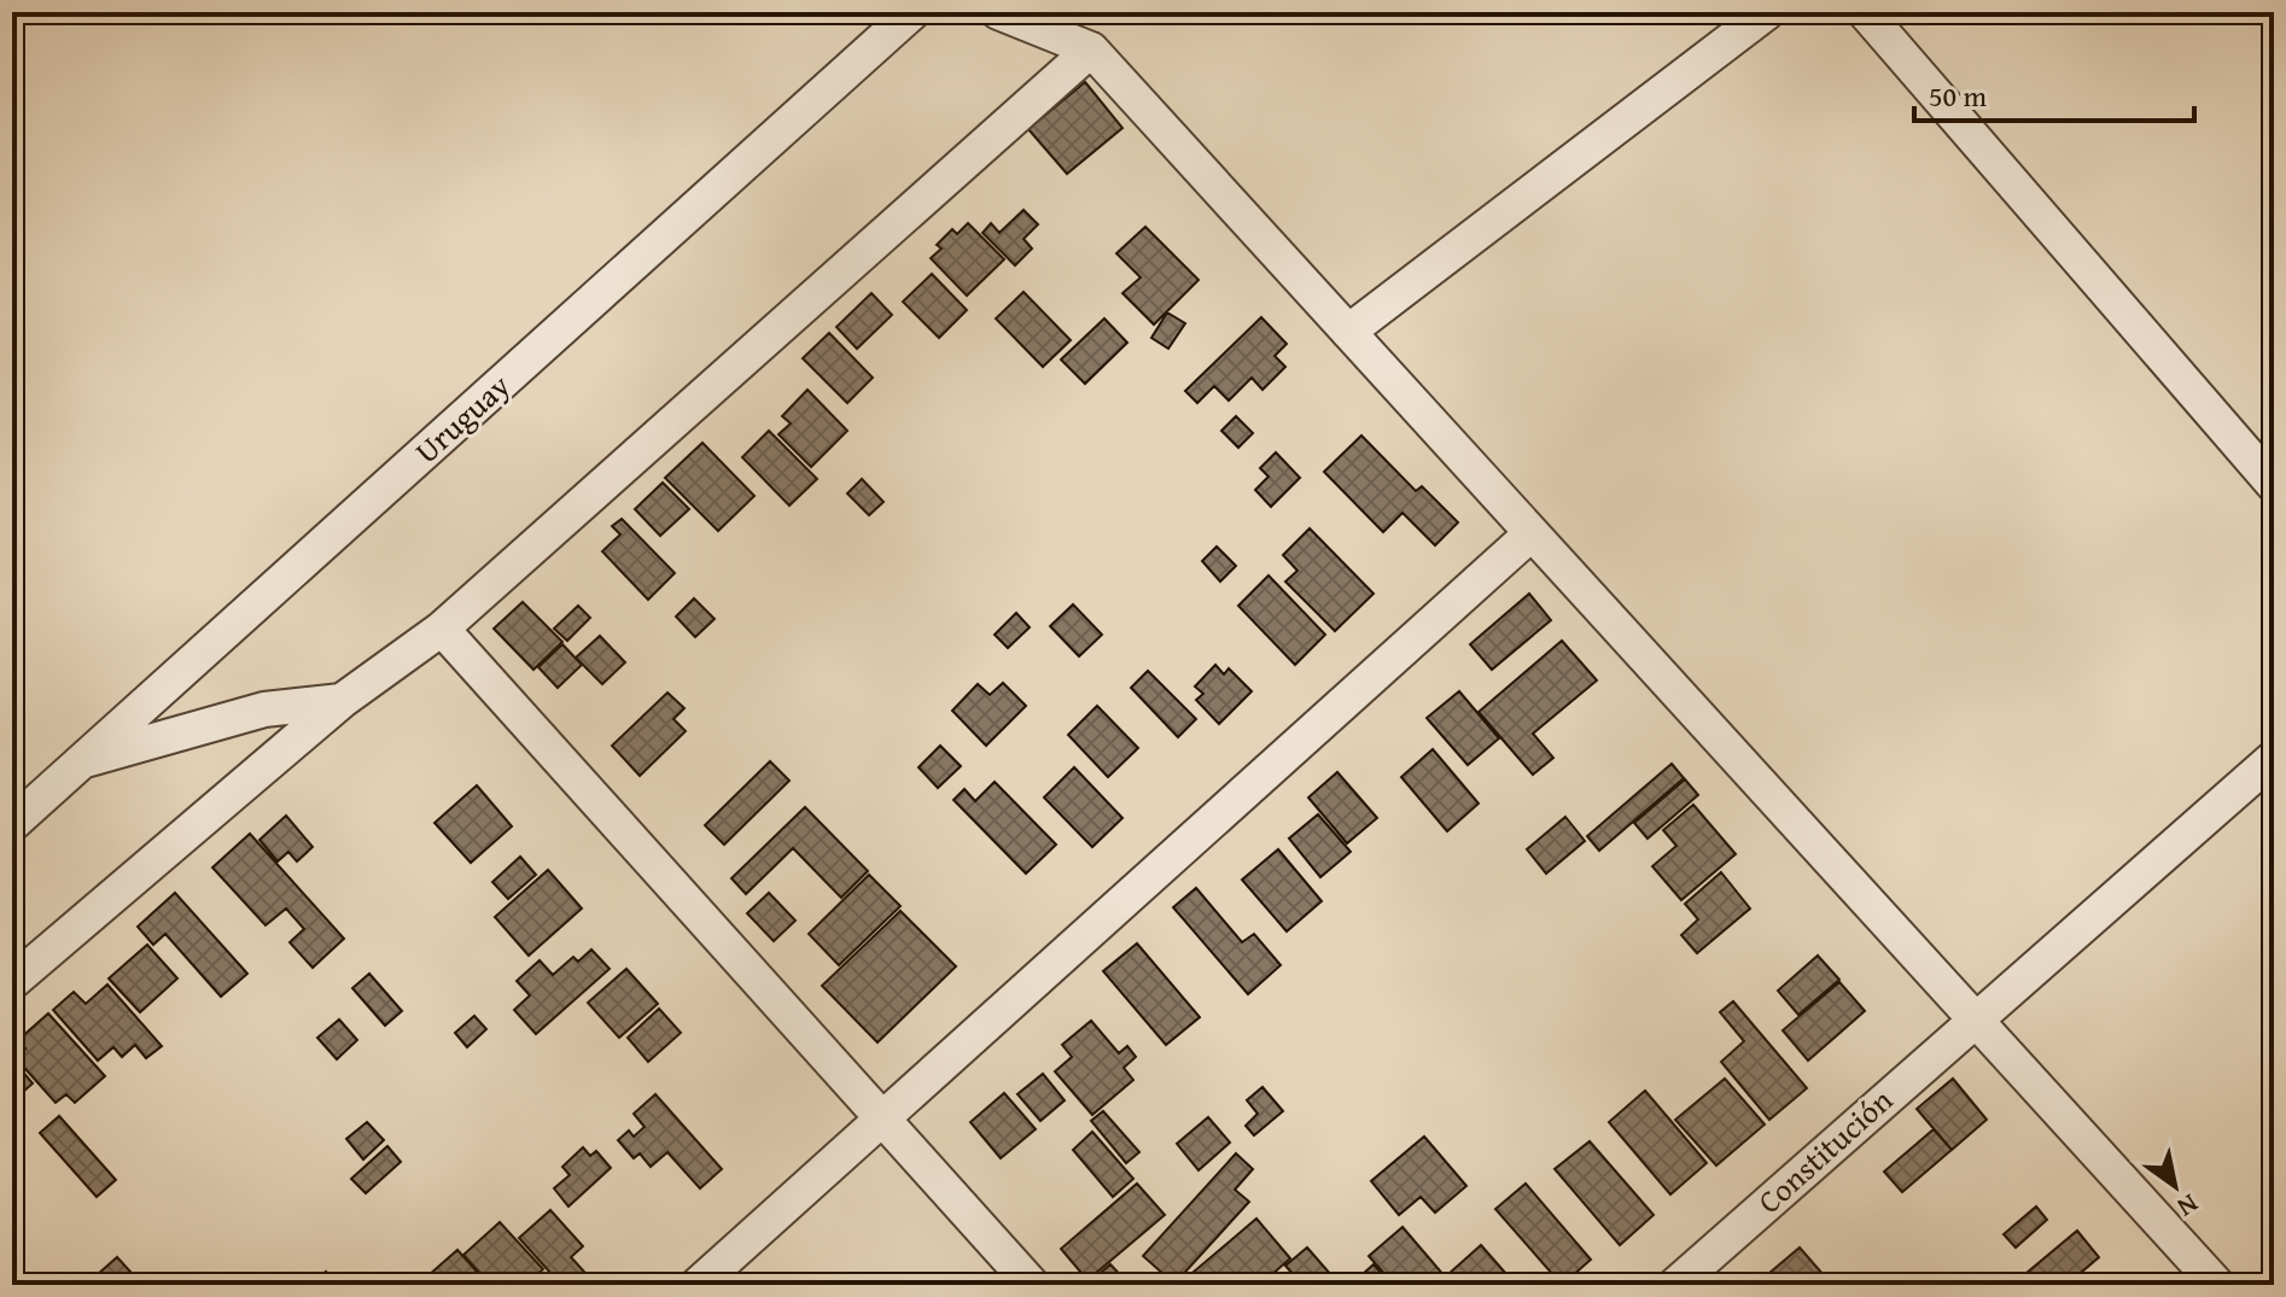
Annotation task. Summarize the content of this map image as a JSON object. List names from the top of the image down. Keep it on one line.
{"streets":{"street":["Uruguay","Constitución"]},"scale_bar":"50 m","north":"bottom right"}
